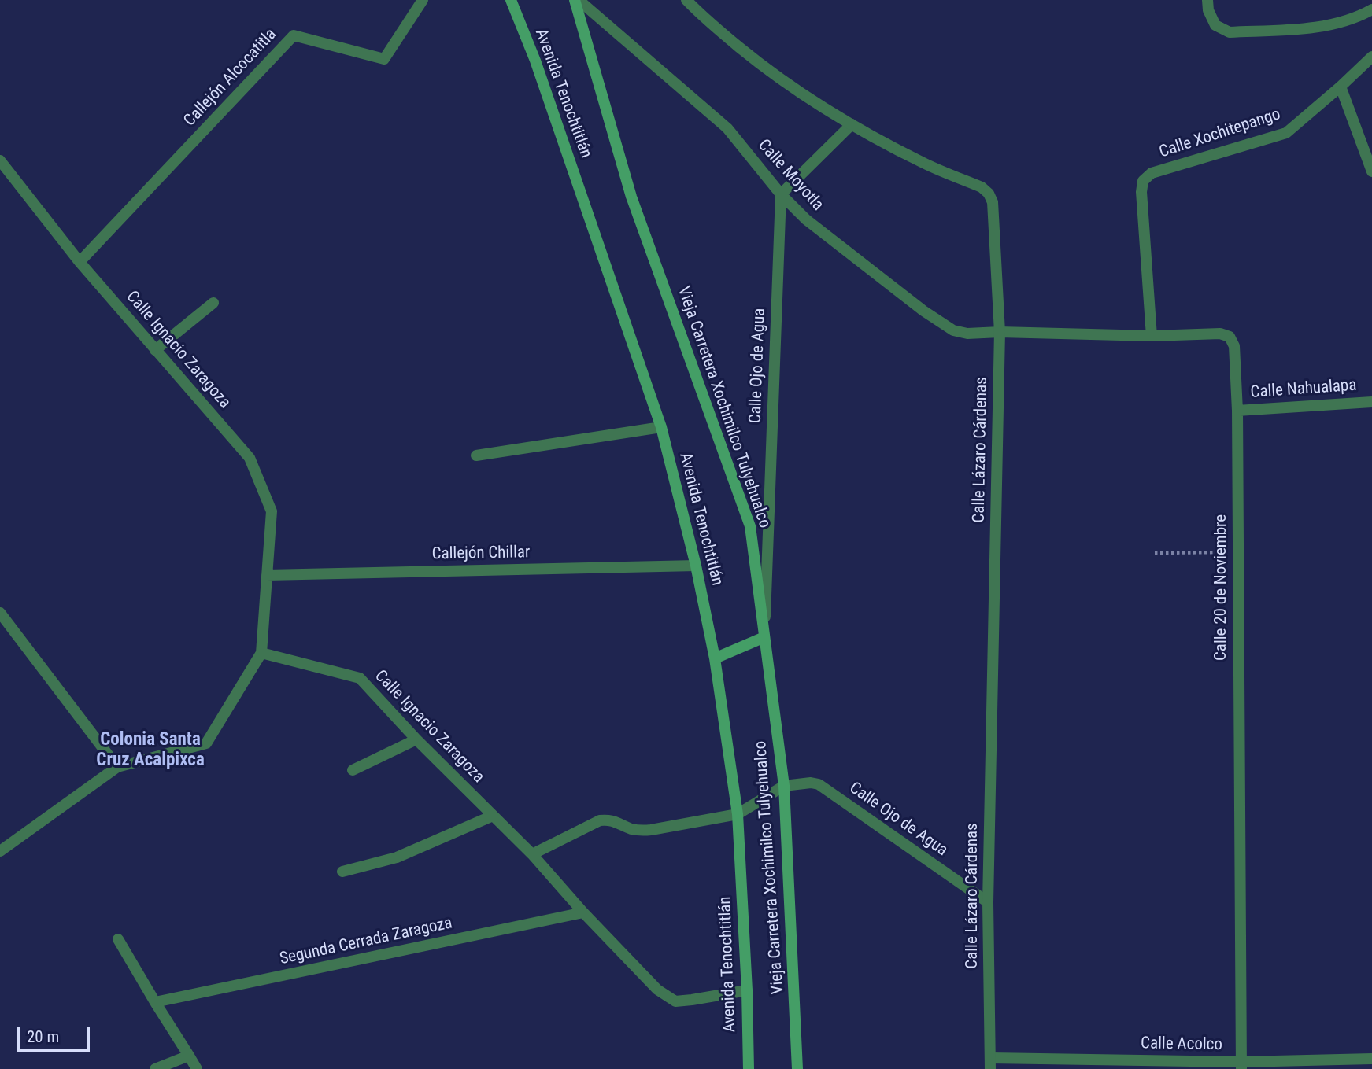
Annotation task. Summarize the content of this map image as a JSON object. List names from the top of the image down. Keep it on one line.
{"streets":{"main road":["Avenida Tenochtitlán","Vieja Carretera Xochimilco Tulyehualco"],"street":["Callejón Alcocatitla","Calle Xochitepango","Calle Moyotla","Calle Ignacio Zaragoza","Calle Ojo de Agua","Calle Nahualapa","Calle Lázaro Cárdenas","Callejón Chillar","Calle 20 de Noviembre","Segunda Cerrada Zaragoza","Calle Acolco"]},"crossings":[["Callejón Alcocatitla","Calle Ignacio Zaragoza"],["Avenida Tenochtitlán","Calle Ignacio Zaragoza"],["Avenida Tenochtitlán","Callejón Chillar"],["Calle Xochitepango","Calle 20 de Noviembre"],["Calle Moyotla","Calle Ojo de Agua"],["Calle Moyotla","Vieja Carretera Xochimilco Tulyehualco"],["Calle Moyotla","Calle Lázaro Cárdenas"],["Calle Moyotla","Calle 20 de Noviembre"],["Calle Ignacio Zaragoza","Callejón Chillar"],["Calle Ignacio Zaragoza","Segunda Cerrada Zaragoza"],["Calle Ojo de Agua","Vieja Carretera Xochimilco Tulyehualco"],["Calle Ojo de Agua","Calle Lázaro Cárdenas"],["Calle Nahualapa","Calle 20 de Noviembre"],["Calle Lázaro Cárdenas","Calle 20 de Noviembre"],["Calle Lázaro Cárdenas","Calle Acolco"],["Calle 20 de Noviembre","Calle Acolco"]],"districts":["Colonia Santa Cruz Acalpixca"],"scale_bar":"20 m"}
